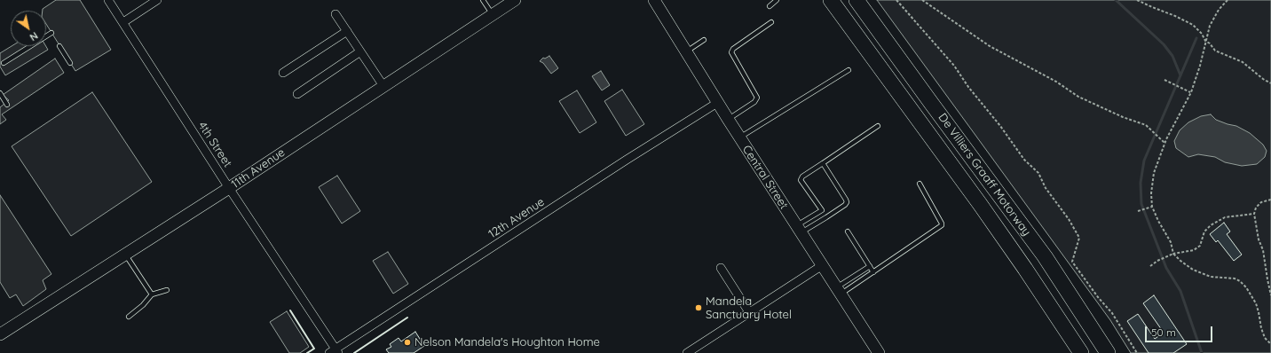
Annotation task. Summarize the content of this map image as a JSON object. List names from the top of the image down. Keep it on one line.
{"streets":{"highway":["De Villiers Graaff Motorway"],"main road":["11th Avenue","Central Street"],"street":["4th Street","12th Avenue"]},"crossings":[["4th Street","11th Avenue"],["4th Street","12th Avenue"],["Central Street","12th Avenue"]],"places":["Mandela Sanctuary Hotel","Nelson Mandela's Houghton Home"],"scale_bar":"50 m","north":"bottom right"}
